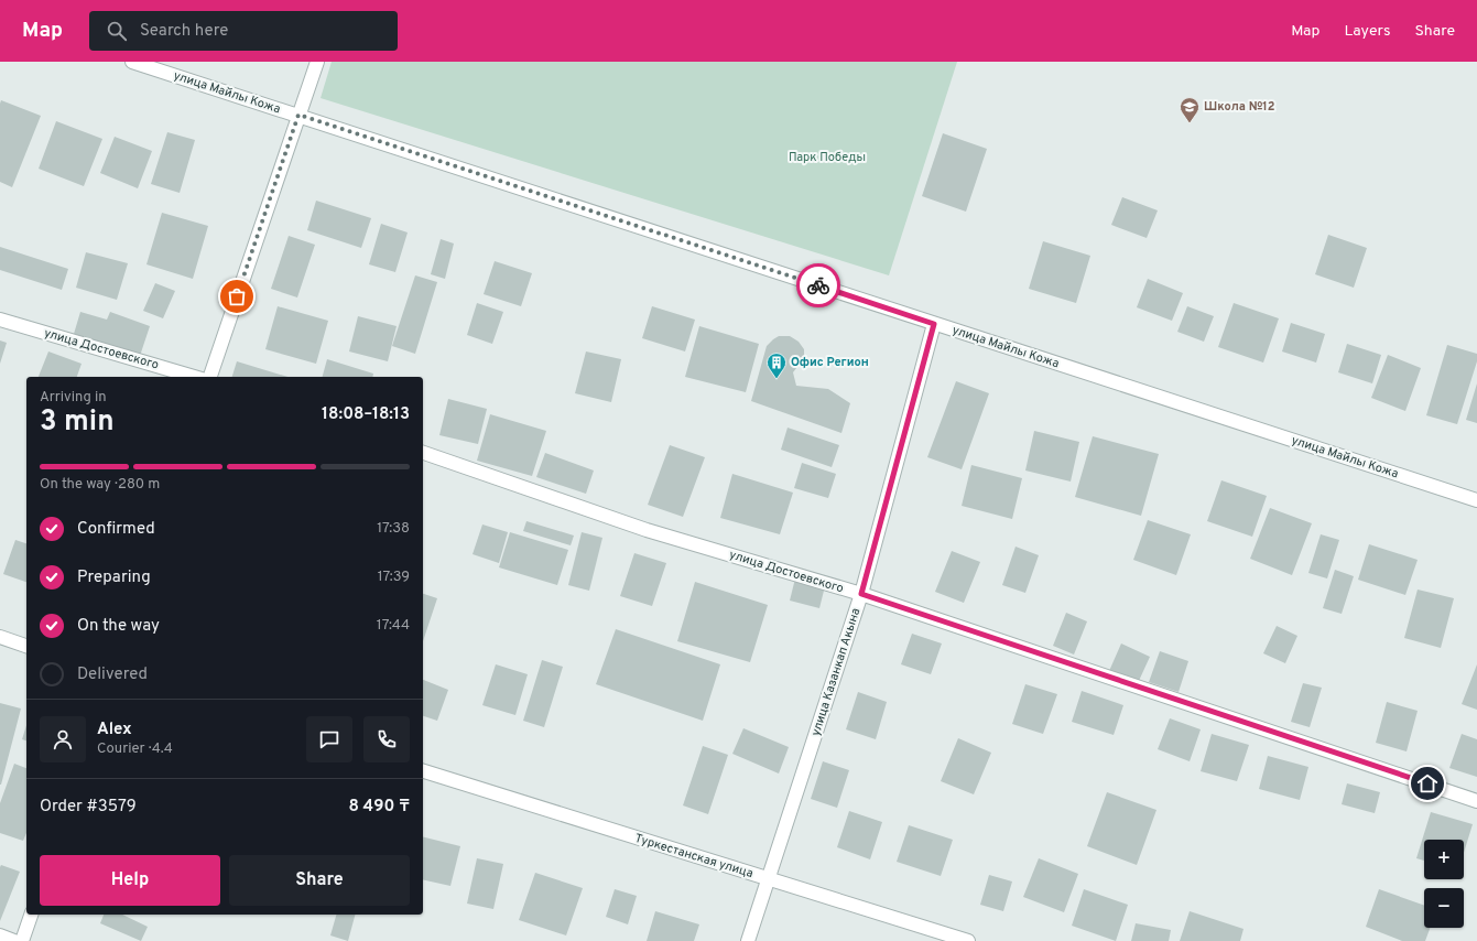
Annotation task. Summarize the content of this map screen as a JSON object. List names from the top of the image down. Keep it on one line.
{"streets":{"street":["улица Майлы Кожа","улица Достоевского","улица Казанкап Акына","Туркестанская улица"]},"crossings":[["улица Майлы Кожа","улица Казанкап Акына"],["улица Достоевского","улица Казанкап Акына"],["улица Казанкап Акына","Туркестанская улица"]],"parks":["Парк Победы"],"places":{"school or university":["Школа №12"],"building":["Офис Регион"]},"page":{"header":"Map","search":"Search here","nav":["Map","Layers","Share"],"heading":["3 min","Arriving in","18:08–18:13"],"panel":["Alex","Courier · 4.4","Order #3579","8 490 ₸"],"bar":"On the way · 280 m","list":[["Confirmed","17:38"],["Preparing","17:39"],["On the way","17:44"],"Delivered"],"map_buttons":["+","−"],"buttons":["Help","Share"]}}
